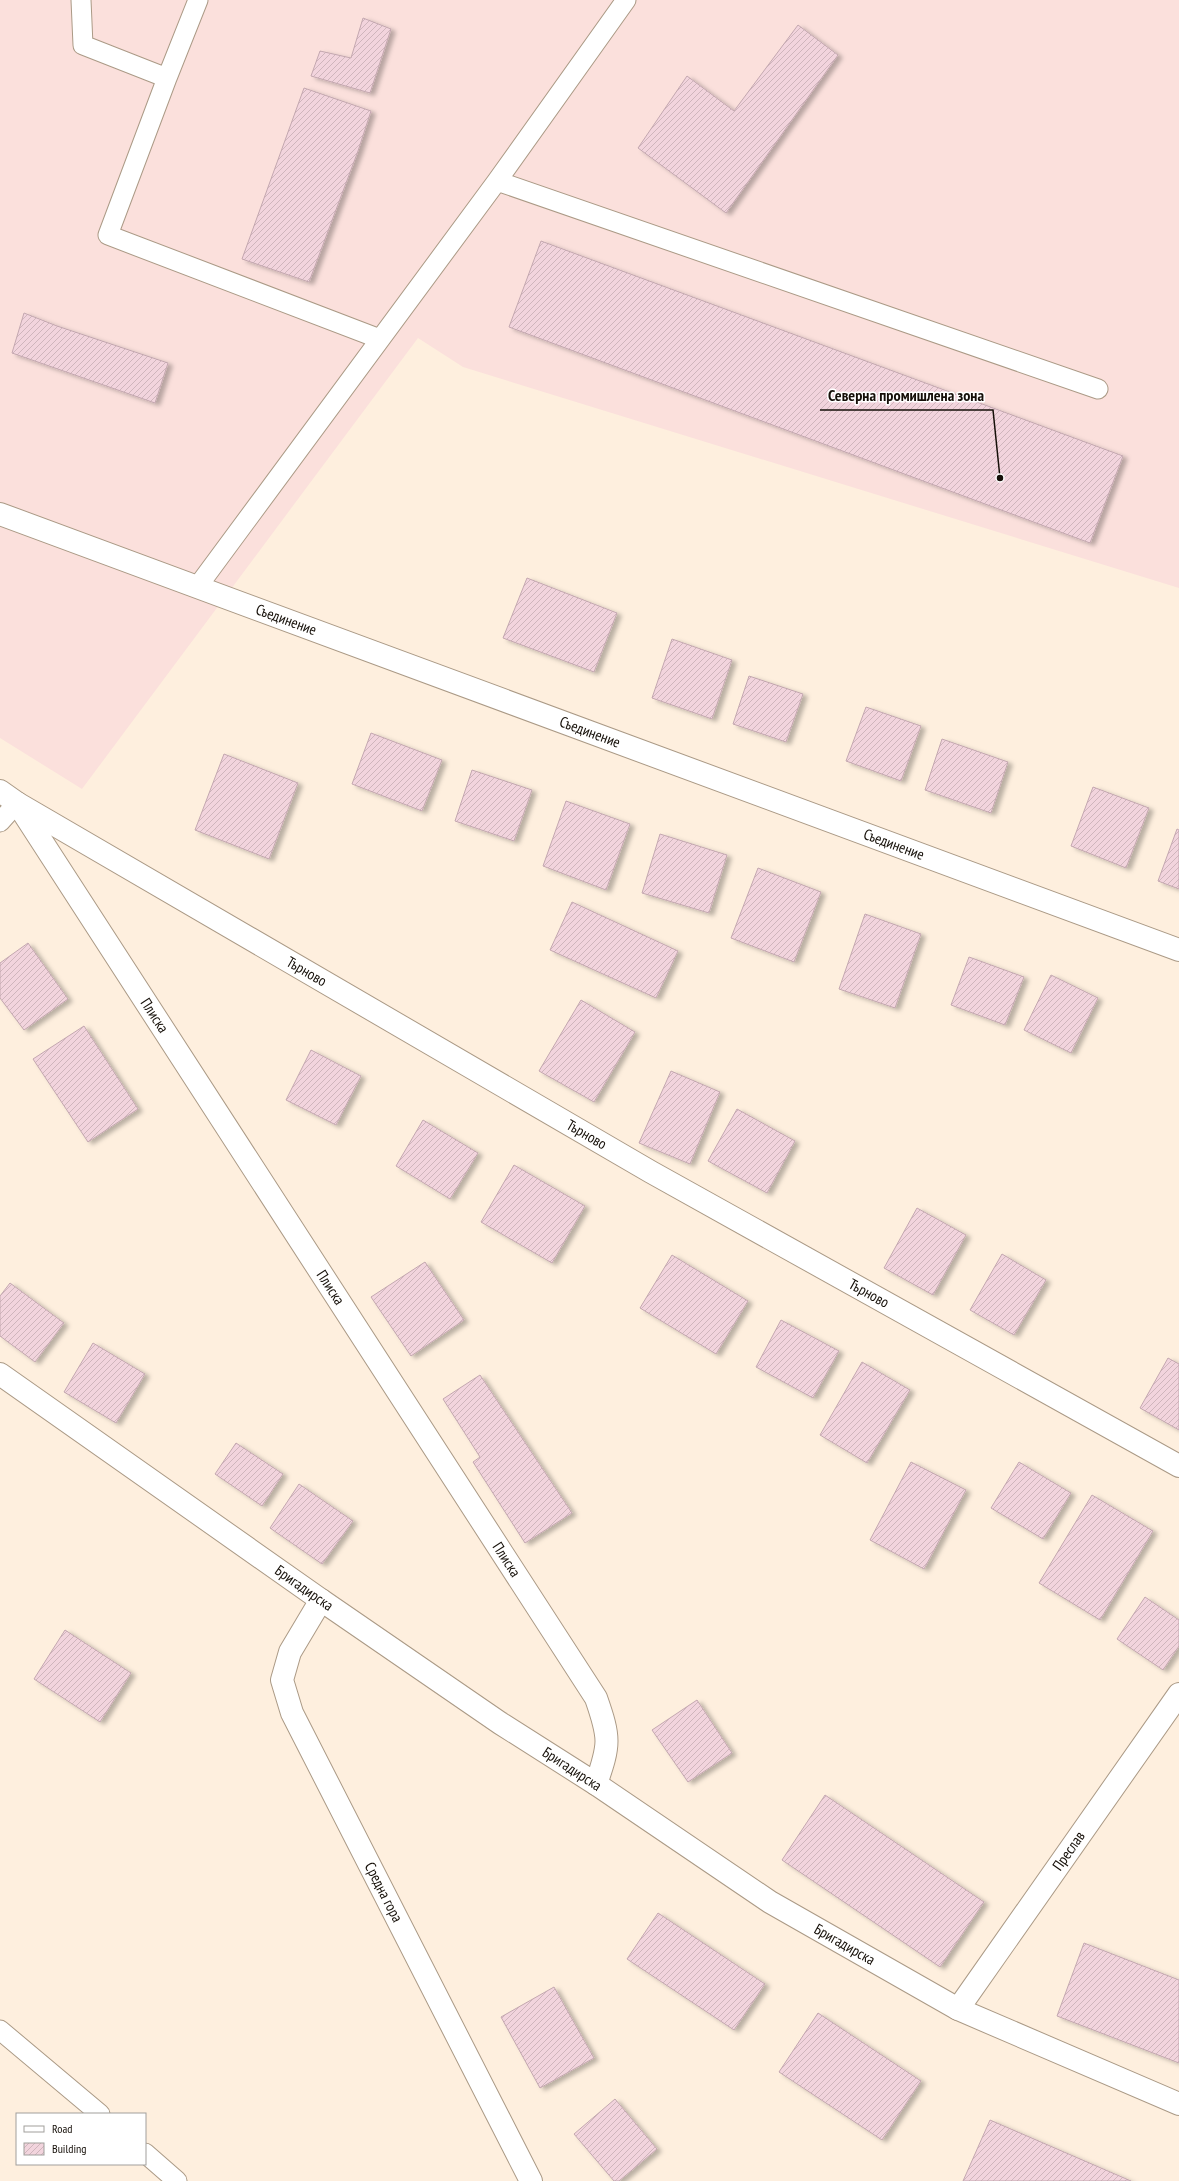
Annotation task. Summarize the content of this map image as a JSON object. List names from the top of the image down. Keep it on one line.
{"streets":{"street":["Съединение","Търново","Плиска","Бригадирска","Преслав","Средна гора"]},"crossings":[["Търново","Плиска"],["Плиска","Бригадирска"],["Бригадирска","Преслав"],["Бригадирска","Средна гора"]],"places":["Северна промишлена зона"],"legend":["Road","Building"]}
